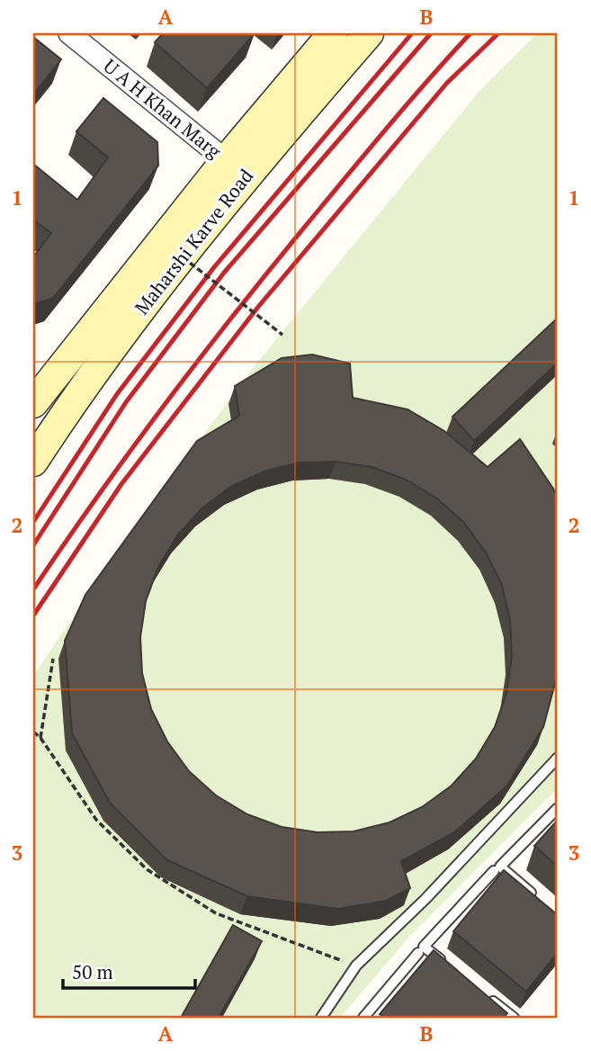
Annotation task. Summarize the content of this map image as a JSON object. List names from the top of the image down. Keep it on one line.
{"streets":{"main road":["Maharshi Karve Road"],"street":["U A H Khan Marg"]},"crossings":[["U A H Khan Marg","Maharshi Karve Road"]],"scale_bar":"50 m","grid":{"columns":["A","B"],"rows":["1","2","3"]}}
